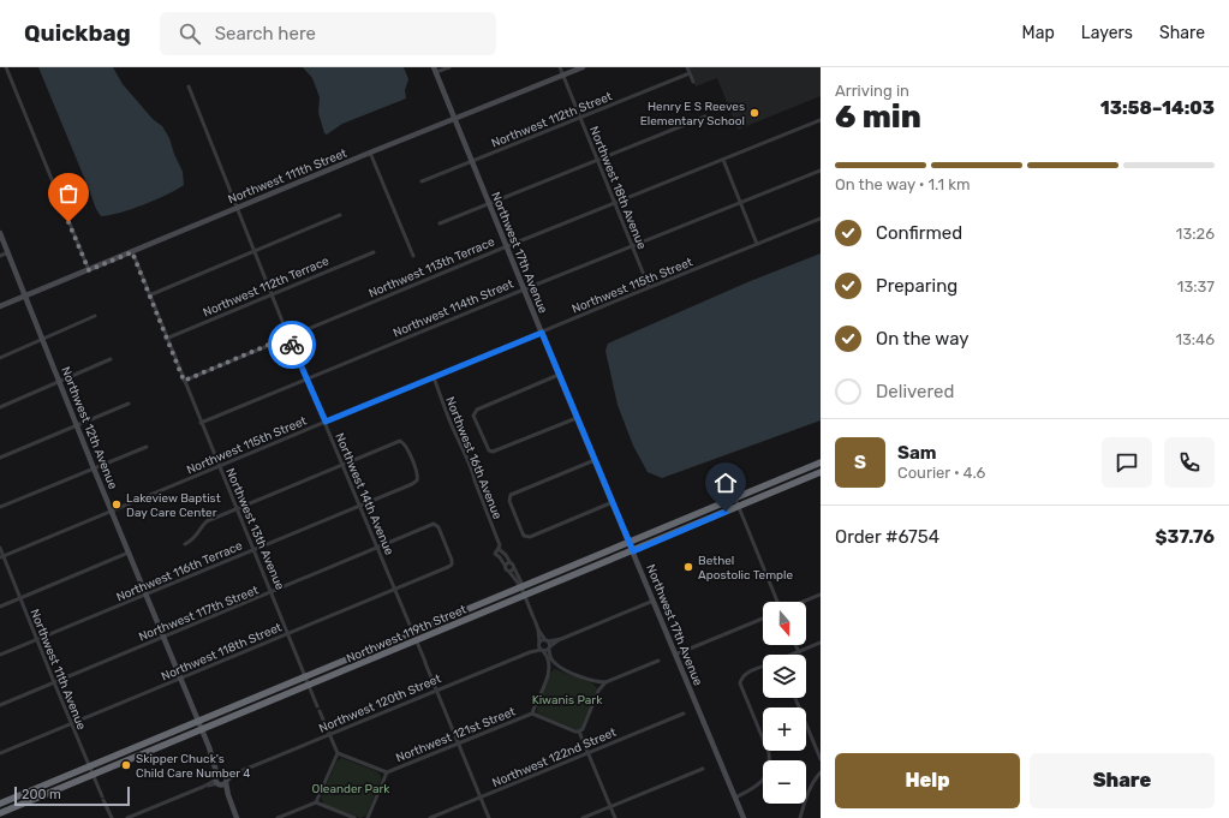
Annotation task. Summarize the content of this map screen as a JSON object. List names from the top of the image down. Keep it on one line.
{"streets":{"highway":["Northwest 119th Street"],"street":["Northwest 112th Street","Northwest 111th Street","Northwest 18th Avenue","Northwest 17th Avenue","Northwest 113th Terrace","Northwest 115th Street","Northwest 112th Terrace","Northwest 114th Street","Northwest 12th Avenue","Northwest 16th Avenue","Northwest 14th Avenue","Northwest 13th Avenue","Northwest 116th Terrace","Northwest 117th Street","Northwest 118th Street","Northwest 11th Avenue","Northwest 120th Street","Northwest 121st Street","Northwest 122nd Street"]},"crossings":[["Northwest 112th Street","Northwest 18th Avenue"],["Northwest 112th Street","Northwest 17th Avenue"],["Northwest 111th Street","Northwest 18th Avenue"],["Northwest 111th Street","Northwest 17th Avenue"],["Northwest 111th Street","Northwest 12th Avenue"],["Northwest 111th Street","Northwest 14th Avenue"],["Northwest 111th Street","Northwest 13th Avenue"],["Northwest 18th Avenue","Northwest 113th Terrace"],["Northwest 18th Avenue","Northwest 115th Street"],["Northwest 18th Avenue","Northwest 114th Street"],["Northwest 17th Avenue","Northwest 113th Terrace"],["Northwest 17th Avenue","Northwest 115th Street"],["Northwest 17th Avenue","Northwest 114th Street"],["Northwest 17th Avenue","Northwest 119th Street"],["Northwest 17th Avenue","Northwest 120th Street"],["Northwest 113th Terrace","Northwest 14th Avenue"],["Northwest 113th Terrace","Northwest 13th Avenue"],["Northwest 115th Street","Northwest 12th Avenue"],["Northwest 115th Street","Northwest 16th Avenue"],["Northwest 115th Street","Northwest 14th Avenue"],["Northwest 115th Street","Northwest 13th Avenue"],["Northwest 115th Street","Northwest 11th Avenue"],["Northwest 112th Terrace","Northwest 14th Avenue"],["Northwest 112th Terrace","Northwest 13th Avenue"],["Northwest 114th Street","Northwest 14th Avenue"],["Northwest 114th Street","Northwest 13th Avenue"],["Northwest 12th Avenue","Northwest 116th Terrace"],["Northwest 12th Avenue","Northwest 117th Street"],["Northwest 12th Avenue","Northwest 119th Street"],["Northwest 12th Avenue","Northwest 118th Street"],["Northwest 12th Avenue","Northwest 120th Street"],["Northwest 16th Avenue","Northwest 119th Street"],["Northwest 14th Avenue","Northwest 116th Terrace"],["Northwest 14th Avenue","Northwest 117th Street"],["Northwest 14th Avenue","Northwest 119th Street"],["Northwest 14th Avenue","Northwest 118th Street"],["Northwest 14th Avenue","Northwest 120th Street"],["Northwest 14th Avenue","Northwest 121st Street"],["Northwest 14th Avenue","Northwest 122nd Street"],["Northwest 13th Avenue","Northwest 116th Terrace"],["Northwest 13th Avenue","Northwest 117th Street"],["Northwest 13th Avenue","Northwest 119th Street"],["Northwest 13th Avenue","Northwest 118th Street"],["Northwest 116th Terrace","Northwest 11th Avenue"],["Northwest 117th Street","Northwest 118th Street"],["Northwest 117th Street","Northwest 11th Avenue"],["Northwest 119th Street","Northwest 11th Avenue"],["Northwest 118th Street","Northwest 11th Avenue"]],"parks":["Kiwanis Park","Oleander Park"],"places":["Henry E S Reeves Elementary School","Lakeview Baptist Day Care Center","Bethel Apostolic Temple","Skipper Chuck's Child Care Number 4"],"scale_bar":"200 m","north":"bottom","page":{"header":"Quickbag","search":"Search here","nav":["Map","Layers","Share"],"heading":["6 min","Arriving in","13:58–14:03"],"panel":["Sam","Courier · 4.6","Order #6754","$37.76"],"bar":"On the way · 1.1 km","list":[["Confirmed","13:26"],["Preparing","13:37"],["On the way","13:46"],"Delivered"],"round":"S","map_buttons":["+","−"],"buttons":["Help","Share"],"scale":"200 m"}}
